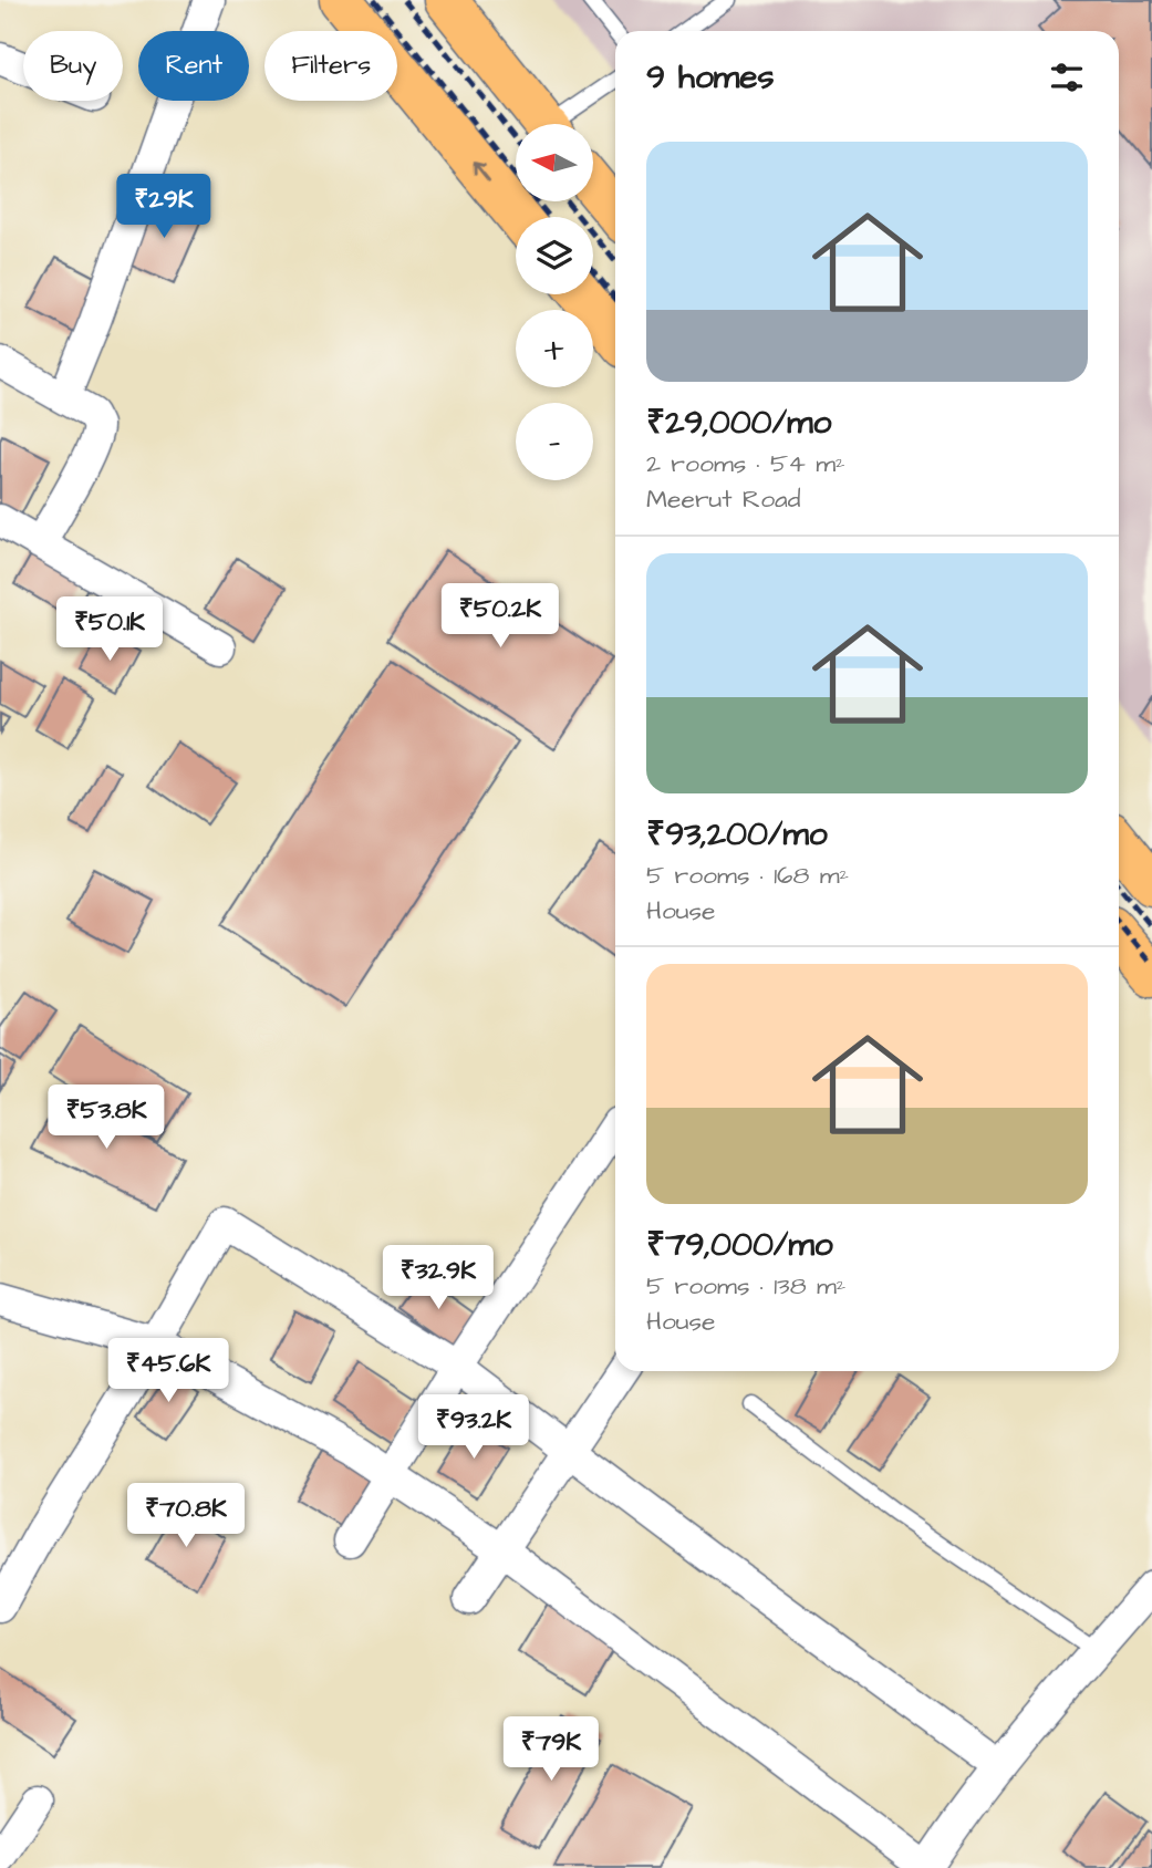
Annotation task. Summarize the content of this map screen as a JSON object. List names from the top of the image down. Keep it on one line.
{"north":"left","page":{"chip":["Buy","Rent","Filters"],"heading":"9 homes","map_buttons":["+","−"],"list":[{"name":"₹29,000/mo","note":"2 rooms · 54 m² · Meerut Road"},{"name":"₹93,200/mo","note":"5 rooms · 168 m² · House"},{"name":"₹79,000/mo","note":"5 rooms · 138 m² · House"}],"price":["₹29K","₹50.2K","₹50.1K","₹53.8K","₹32.9K","₹45.6K","₹93.2K","₹70.8K","₹79K"]}}
